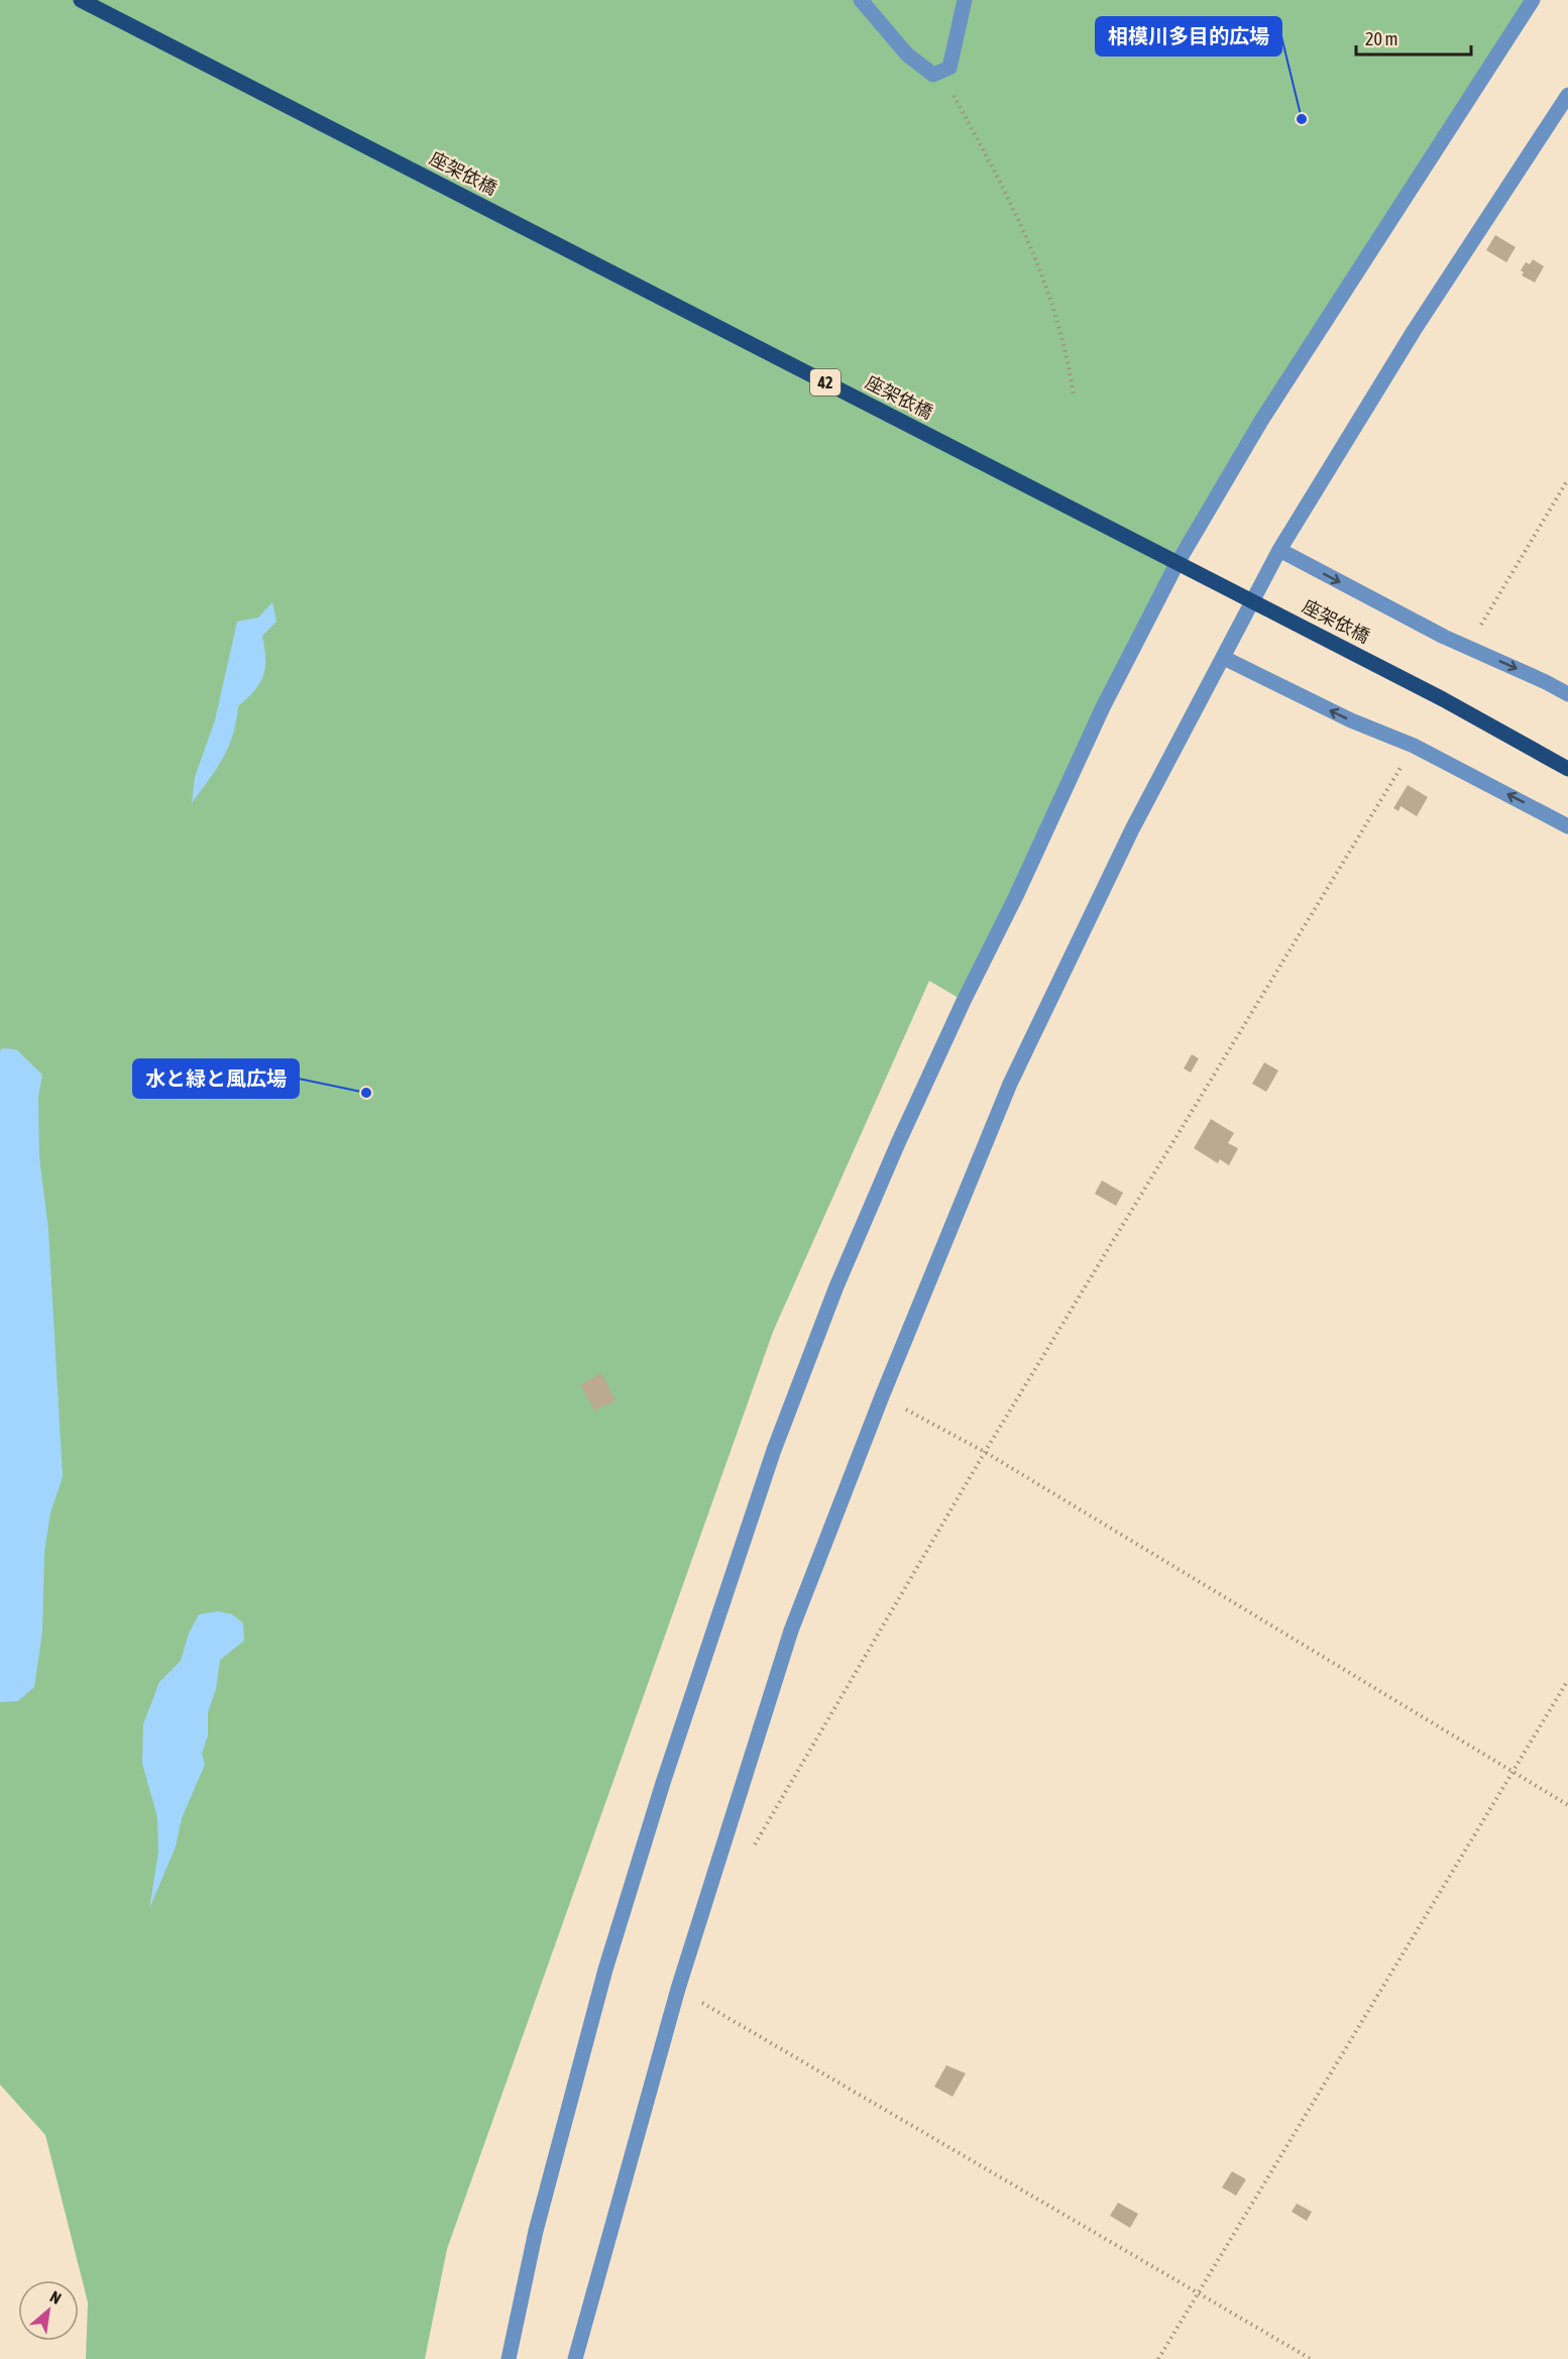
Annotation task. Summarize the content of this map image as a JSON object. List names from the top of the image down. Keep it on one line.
{"streets":{"main road":["座架依橋","42"]},"places":["相模川多目的広場","水と緑と風広場"],"scale_bar":"20 m","north":"top right"}
